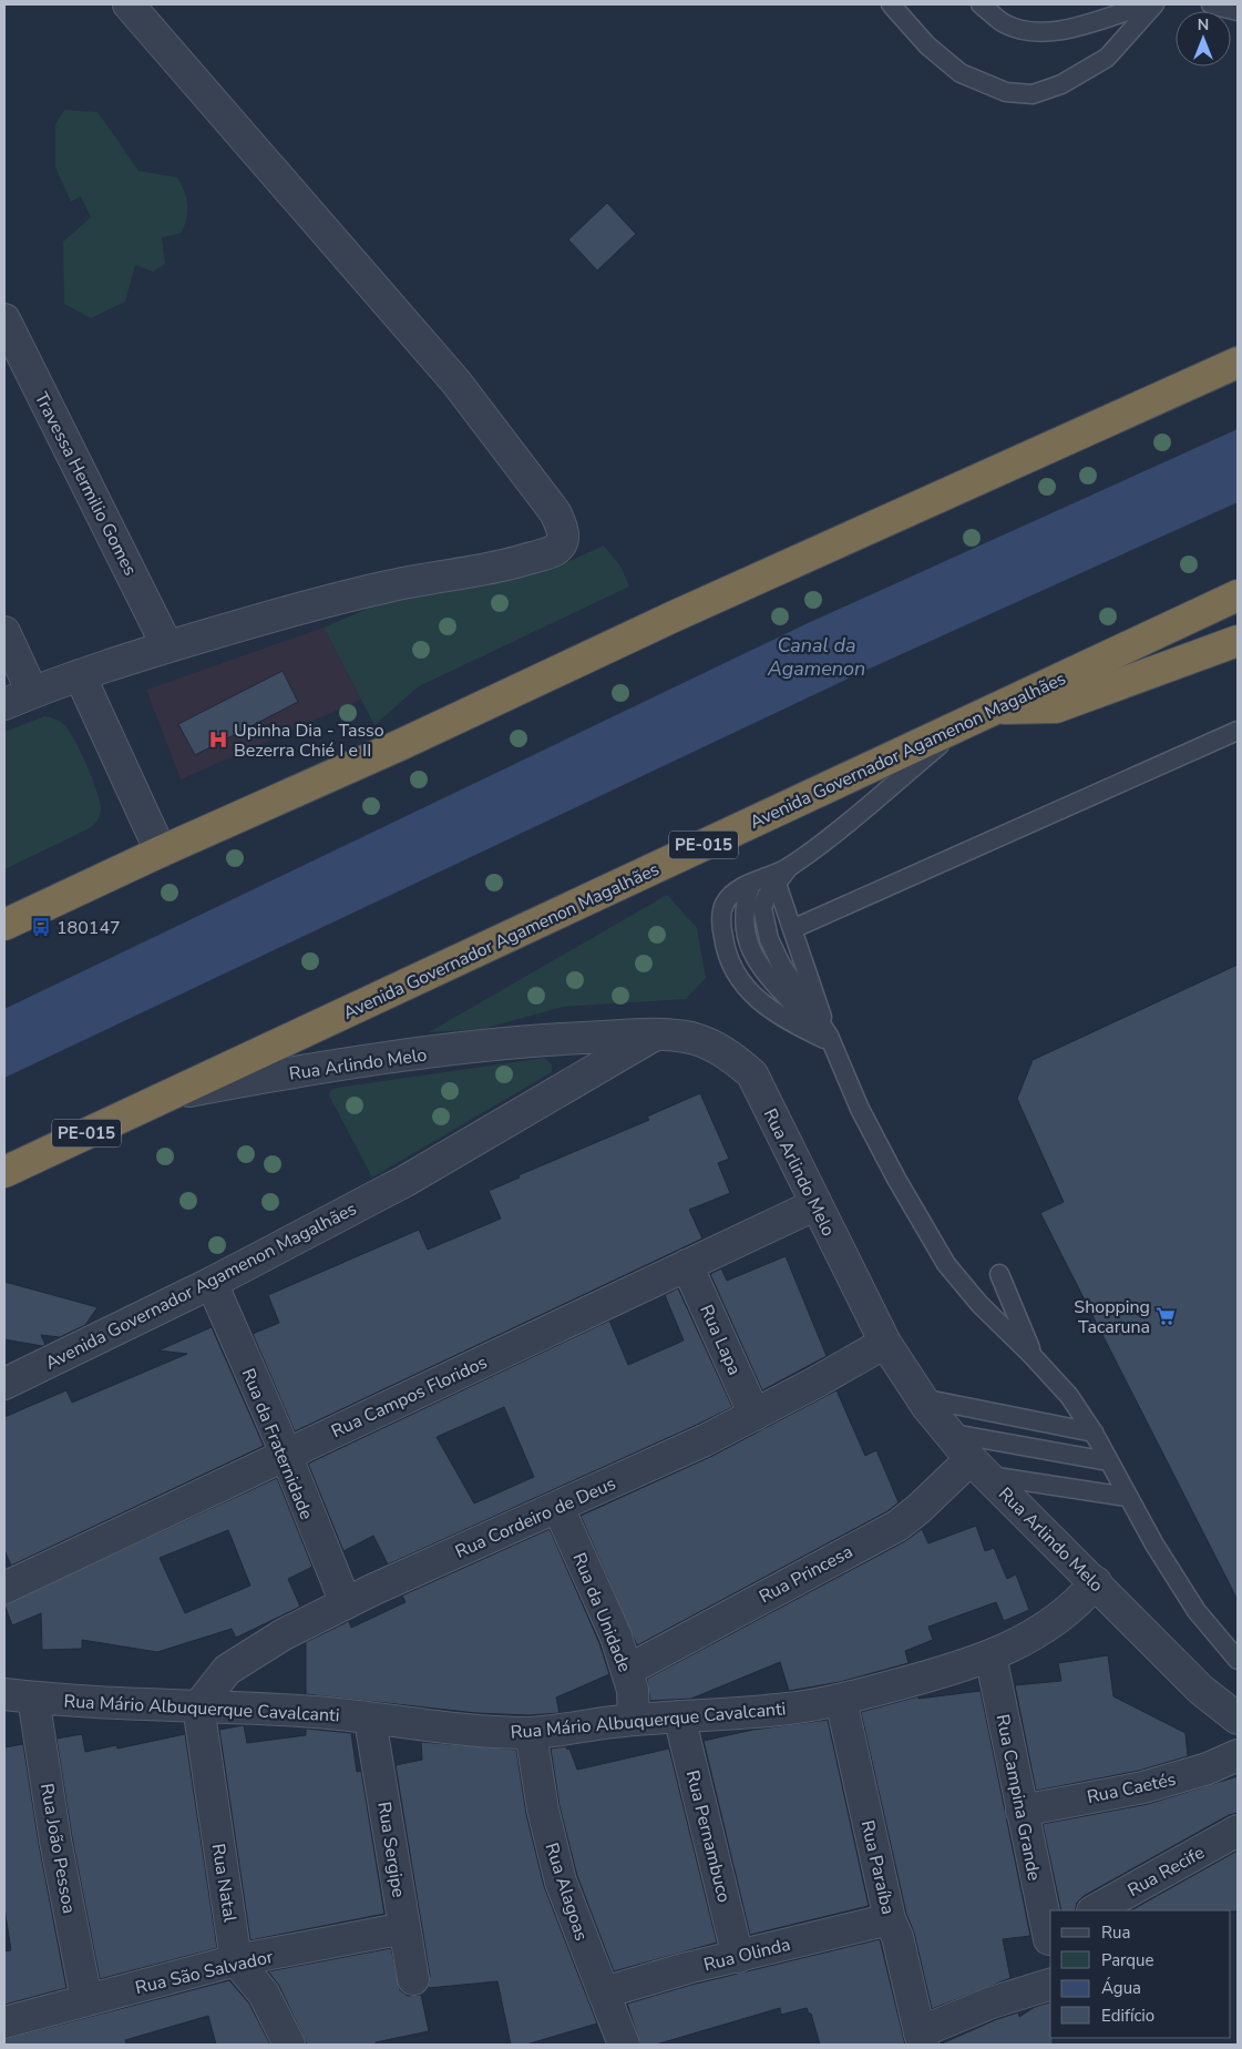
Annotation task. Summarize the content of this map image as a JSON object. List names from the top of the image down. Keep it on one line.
{"streets":{"highway":["Avenida Governador Agamenon Magalhães","PE-015"],"street":["Travessa Hermilio Gomes","Rua Arlindo Melo","Rua Lapa","Rua Campos Floridos","Rua da Fraternidade","Rua Cordeiro de Deus","Rua Princesa","Rua da Unidade","Rua Mário Albuquerque Cavalcanti","Rua Caetés","Rua Campina Grande","Rua Pernambuco","Rua João Pessoa","Rua Sergipe","Rua Paraíba","Rua Recife","Rua Natal","Rua Alagoas","Rua Olinda","Rua São Salvador"]},"crossings":[["Avenida Governador Agamenon Magalhães","Rua Arlindo Melo"],["Avenida Governador Agamenon Magalhães","Rua da Fraternidade"],["Rua Arlindo Melo","Rua Campos Floridos"],["Rua Arlindo Melo","Rua Cordeiro de Deus"],["Rua Arlindo Melo","Rua Princesa"],["Rua Arlindo Melo","Rua Mário Albuquerque Cavalcanti"],["Rua Lapa","Rua Campos Floridos"],["Rua Lapa","Rua Cordeiro de Deus"],["Rua Campos Floridos","Rua da Fraternidade"],["Rua da Fraternidade","Rua Cordeiro de Deus"],["Rua Cordeiro de Deus","Rua da Unidade"],["Rua Cordeiro de Deus","Rua Mário Albuquerque Cavalcanti"],["Rua Cordeiro de Deus","Rua Natal"],["Rua Princesa","Rua da Unidade"],["Rua da Unidade","Rua Mário Albuquerque Cavalcanti"],["Rua Mário Albuquerque Cavalcanti","Rua Campina Grande"],["Rua Mário Albuquerque Cavalcanti","Rua Pernambuco"],["Rua Mário Albuquerque Cavalcanti","Rua João Pessoa"],["Rua Mário Albuquerque Cavalcanti","Rua Sergipe"],["Rua Mário Albuquerque Cavalcanti","Rua Paraíba"],["Rua Mário Albuquerque Cavalcanti","Rua Natal"],["Rua Mário Albuquerque Cavalcanti","Rua Alagoas"],["Rua Caetés","Rua Campina Grande"],["Rua Pernambuco","Rua Olinda"],["Rua João Pessoa","Rua São Salvador"],["Rua Sergipe","Rua São Salvador"],["Rua Paraíba","Rua Olinda"],["Rua Natal","Rua São Salvador"],["Rua Alagoas","Rua Olinda"]],"water":["Canal da Agamenon"],"places":{"hospital":["Upinha Dia - Tasso Bezerra Chié I e II"],"bus stop":["180147"],"supermarket":["Shopping Tacaruna"]},"legend":["Rua","Parque","Água","Edifício"],"north":"top"}
